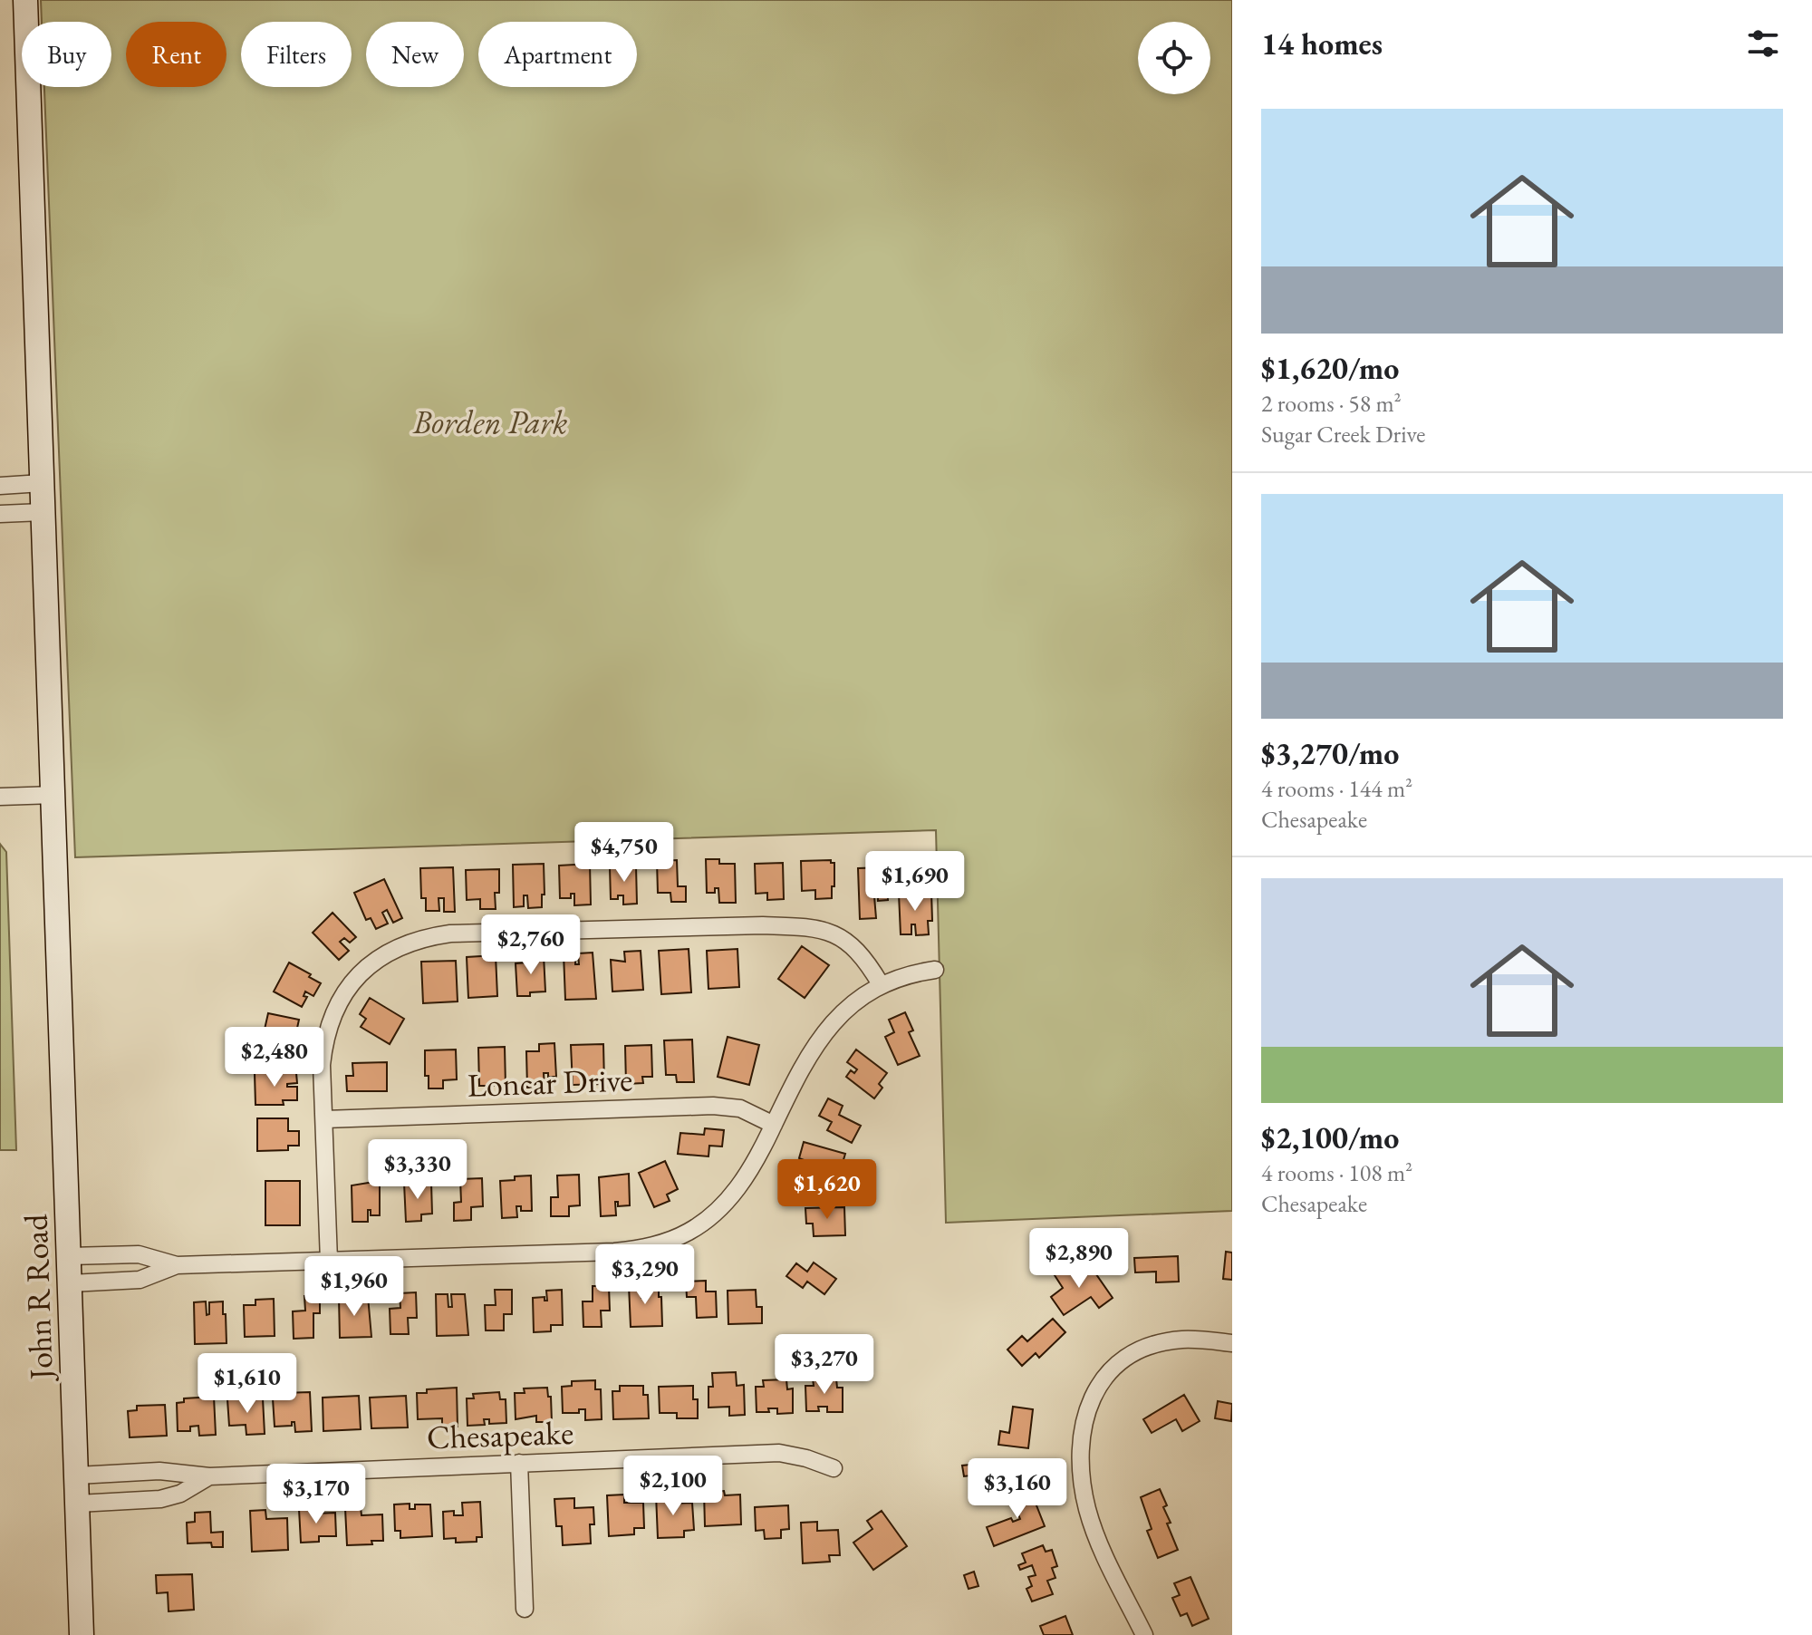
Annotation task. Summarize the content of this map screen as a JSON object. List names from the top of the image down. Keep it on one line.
{"streets":{"main road":["John R Road"],"street":["Loncar Drive","Chesapeake"]},"crossings":[["John R Road","Chesapeake"]],"parks":["Borden Park"],"page":{"heading":"14 homes","chip":["Buy","Rent","Filters","New","Apartment"],"list":[{"name":"$1,620/mo","note":"2 rooms · 58 m² · Sugar Creek Drive"},{"name":"$3,270/mo","note":"4 rooms · 144 m² · Chesapeake"},{"name":"$2,100/mo","note":"4 rooms · 108 m² · Chesapeake"}],"price":["$4,750","$1,690","$2,760","$2,480","$3,330","$1,620","$2,890","$3,290","$1,960","$3,270","$1,610","$2,100","$3,160","$3,170"]}}
